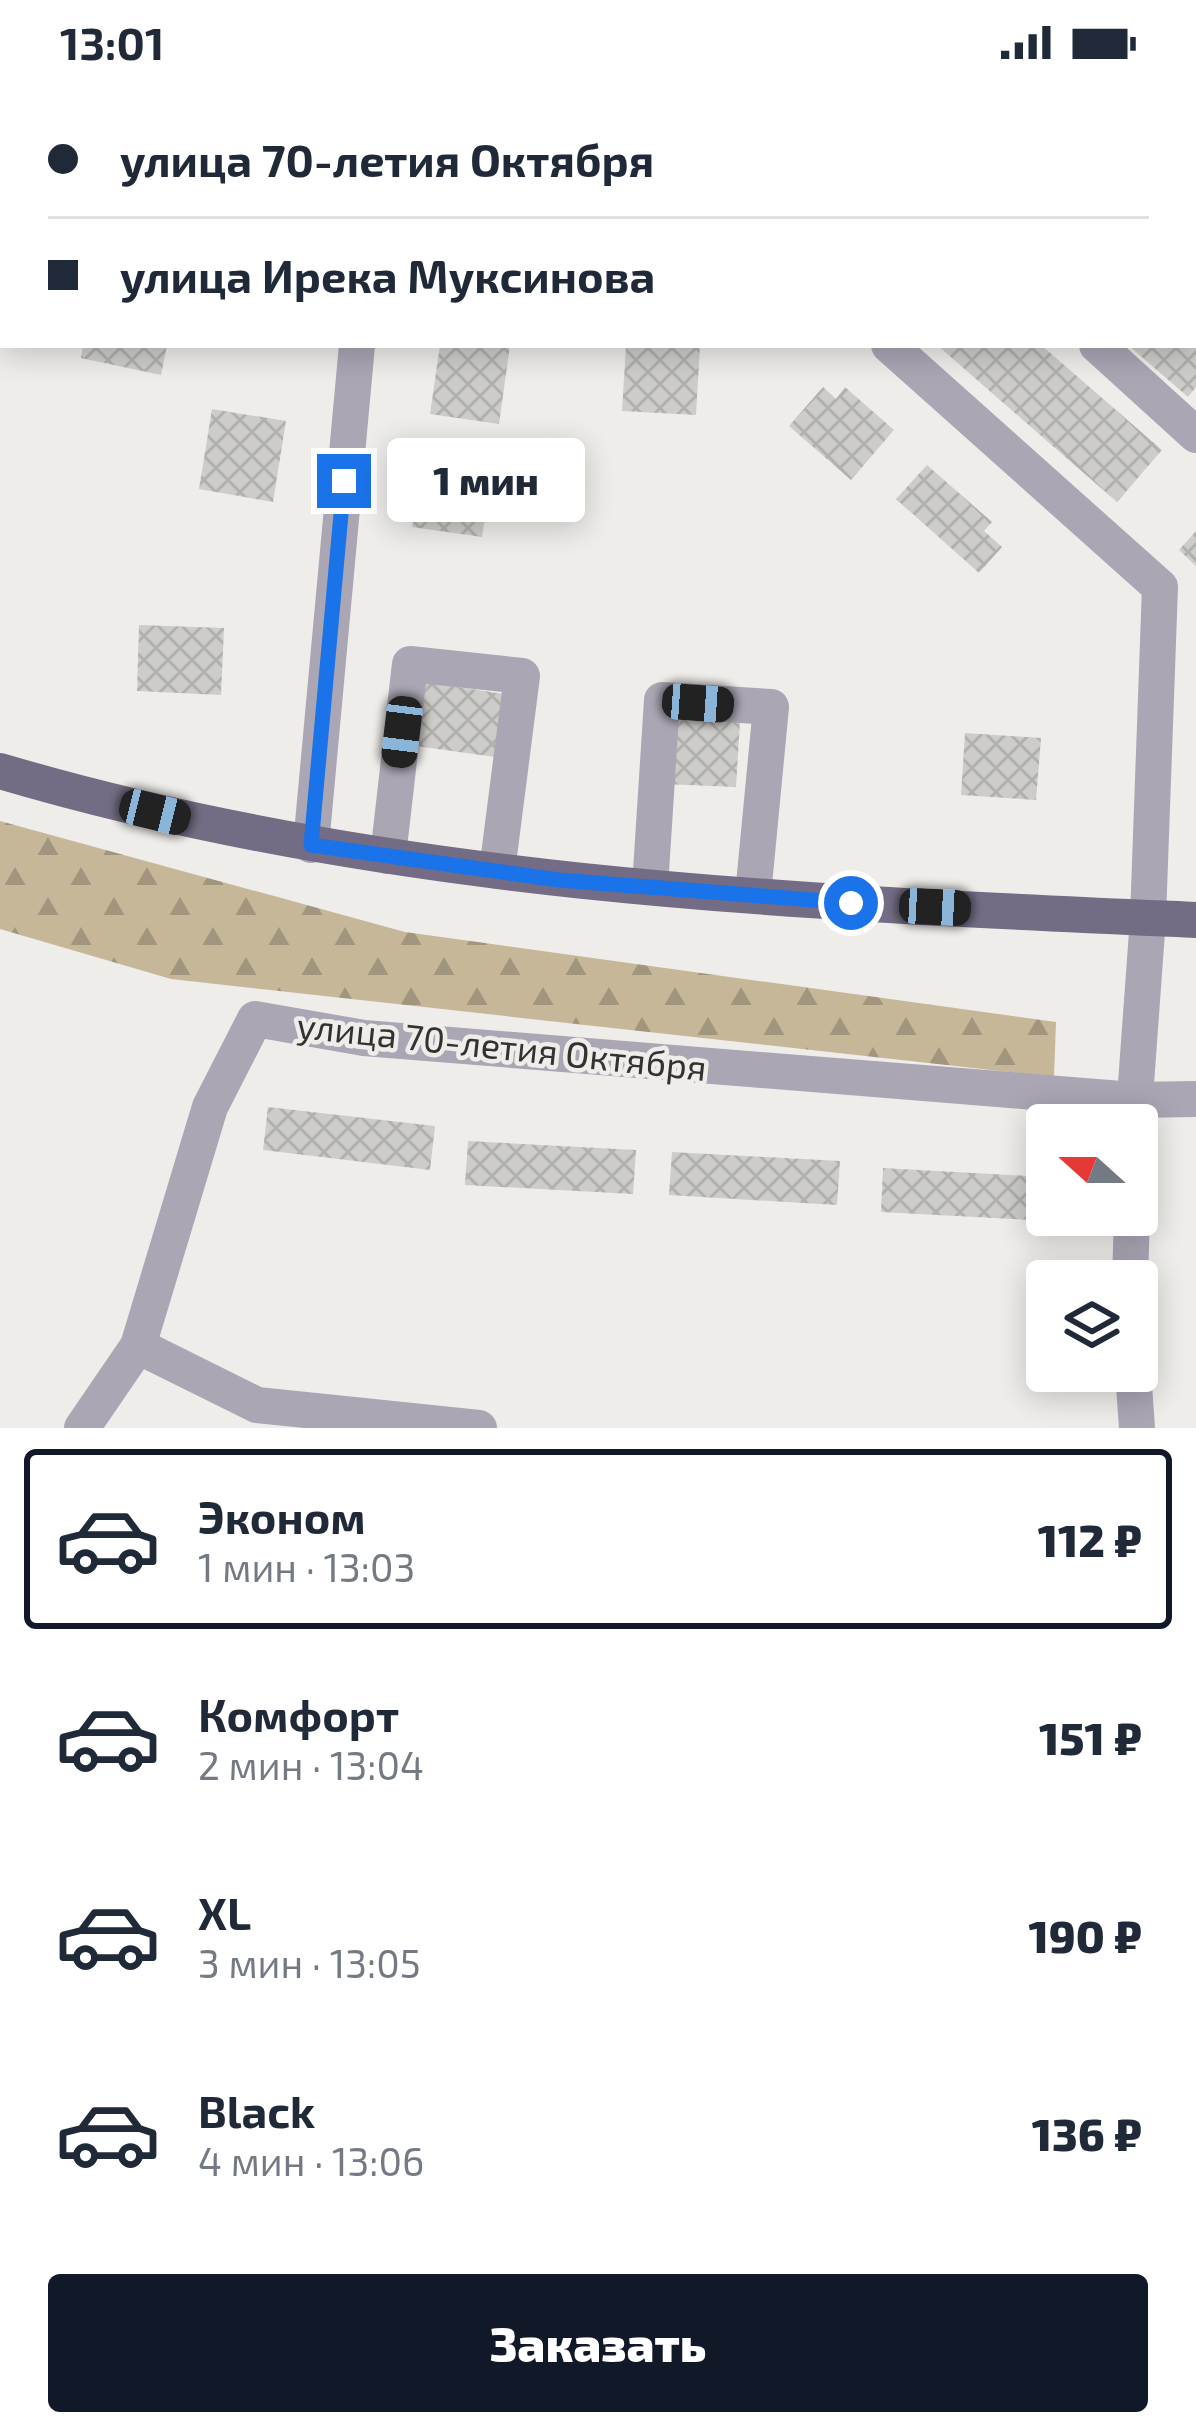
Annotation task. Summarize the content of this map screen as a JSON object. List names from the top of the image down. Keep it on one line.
{"streets":{"street":["улица 70-летия Октября"]},"north":"left","page":{"status":"13:01","banner":["улица 70-летия Октября","улица Ирека Муксинова"],"bubble":"1 мин","list":[{"name":"Эконом","note":"1 мин · 13:03","value":"112 ₽"},{"name":"Комфорт","note":"2 мин · 13:04","value":"151 ₽"},{"name":"XL","note":"3 мин · 13:05","value":"190 ₽"},{"name":"Black","note":"4 мин · 13:06","value":"136 ₽"}],"buttons":"Заказать"}}
